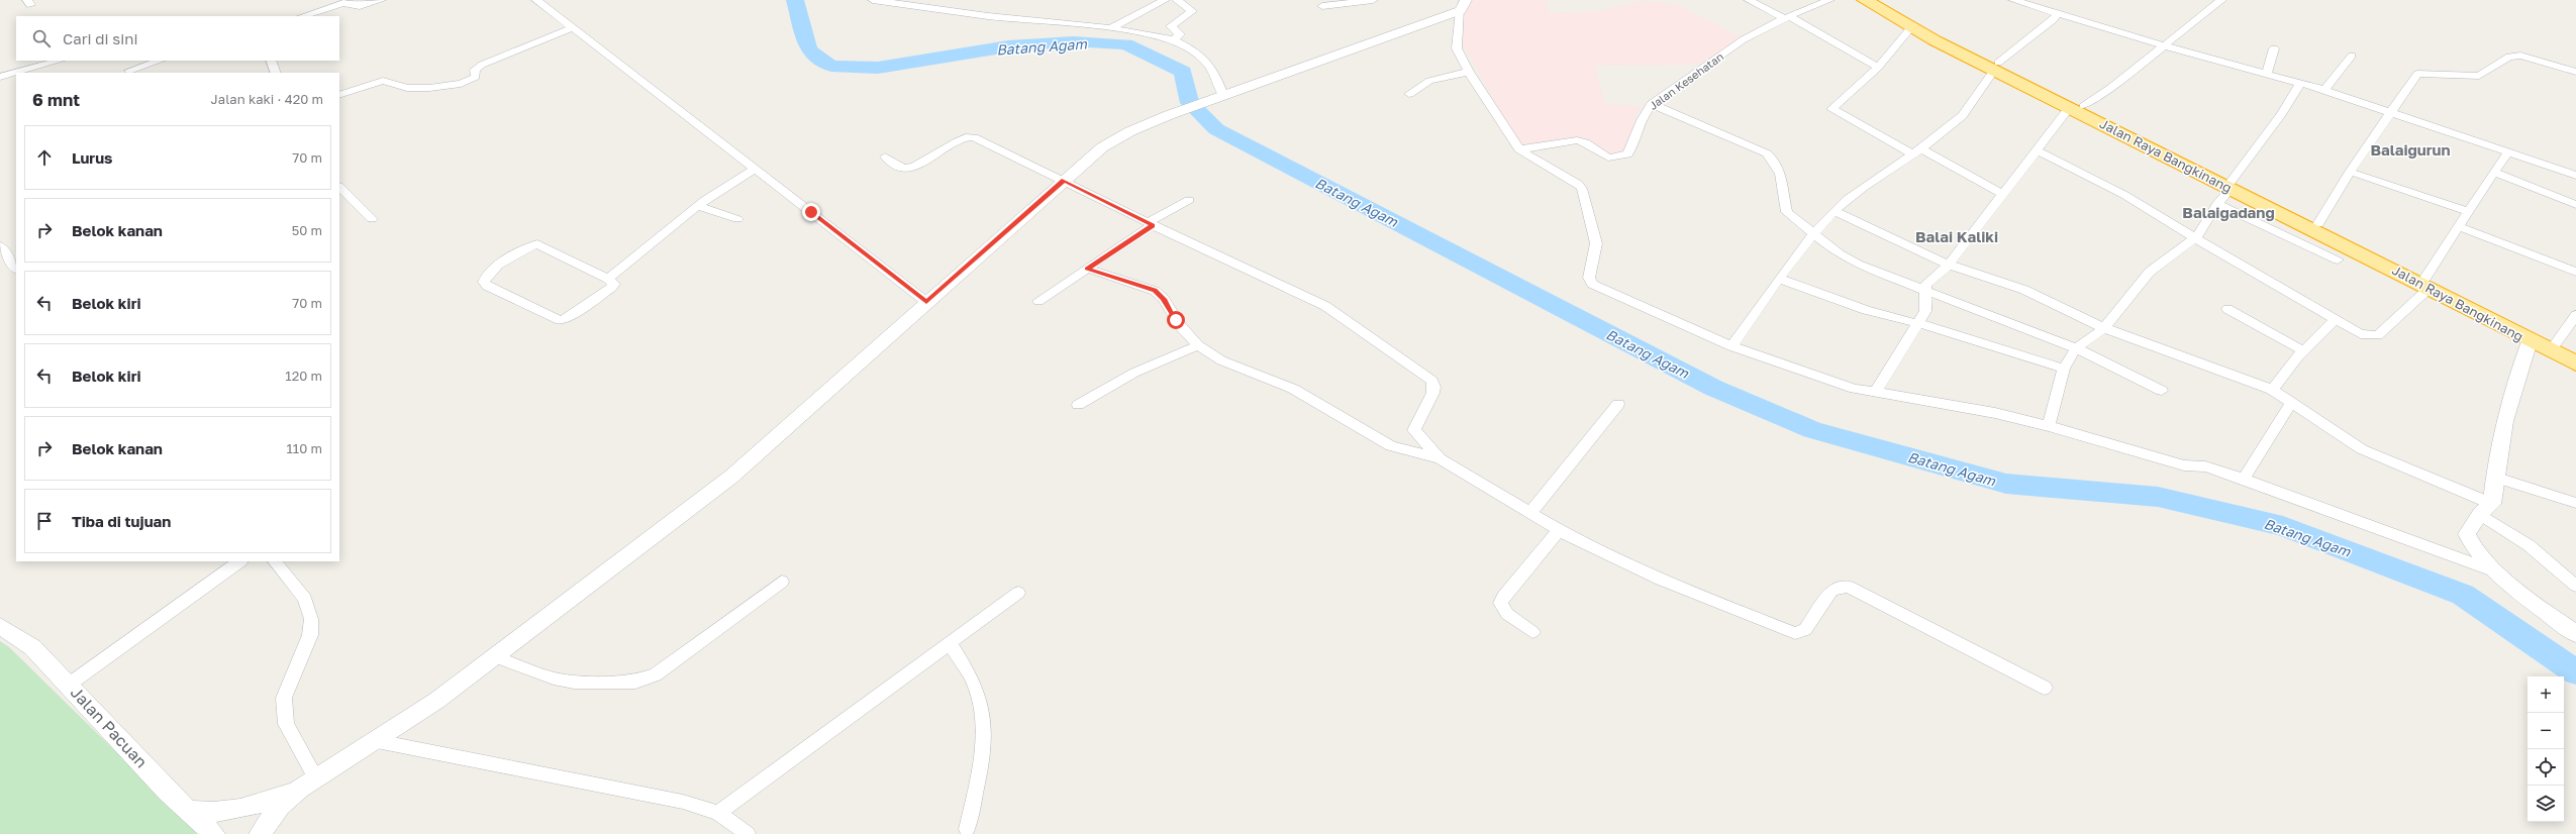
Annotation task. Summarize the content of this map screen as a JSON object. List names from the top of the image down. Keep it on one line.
{"streets":{"highway":["Jalan Raya Bangkinang"],"street":["Jalan Kesehatan","Jalan Pacuan"]},"districts":["Balaigurun","Balaigadang","Balai Kaliki"],"water":["Batang Agam"],"page":{"search":"Cari di sini","heading":["6 mnt","Jalan kaki · 420 m"],"list":[["Lurus","70 m"],["Belok kanan","50 m"],["Belok kiri","70 m"],["Belok kiri","120 m"],["Belok kanan","110 m"],"Tiba di tujuan"],"map_buttons":["+","−"]}}
